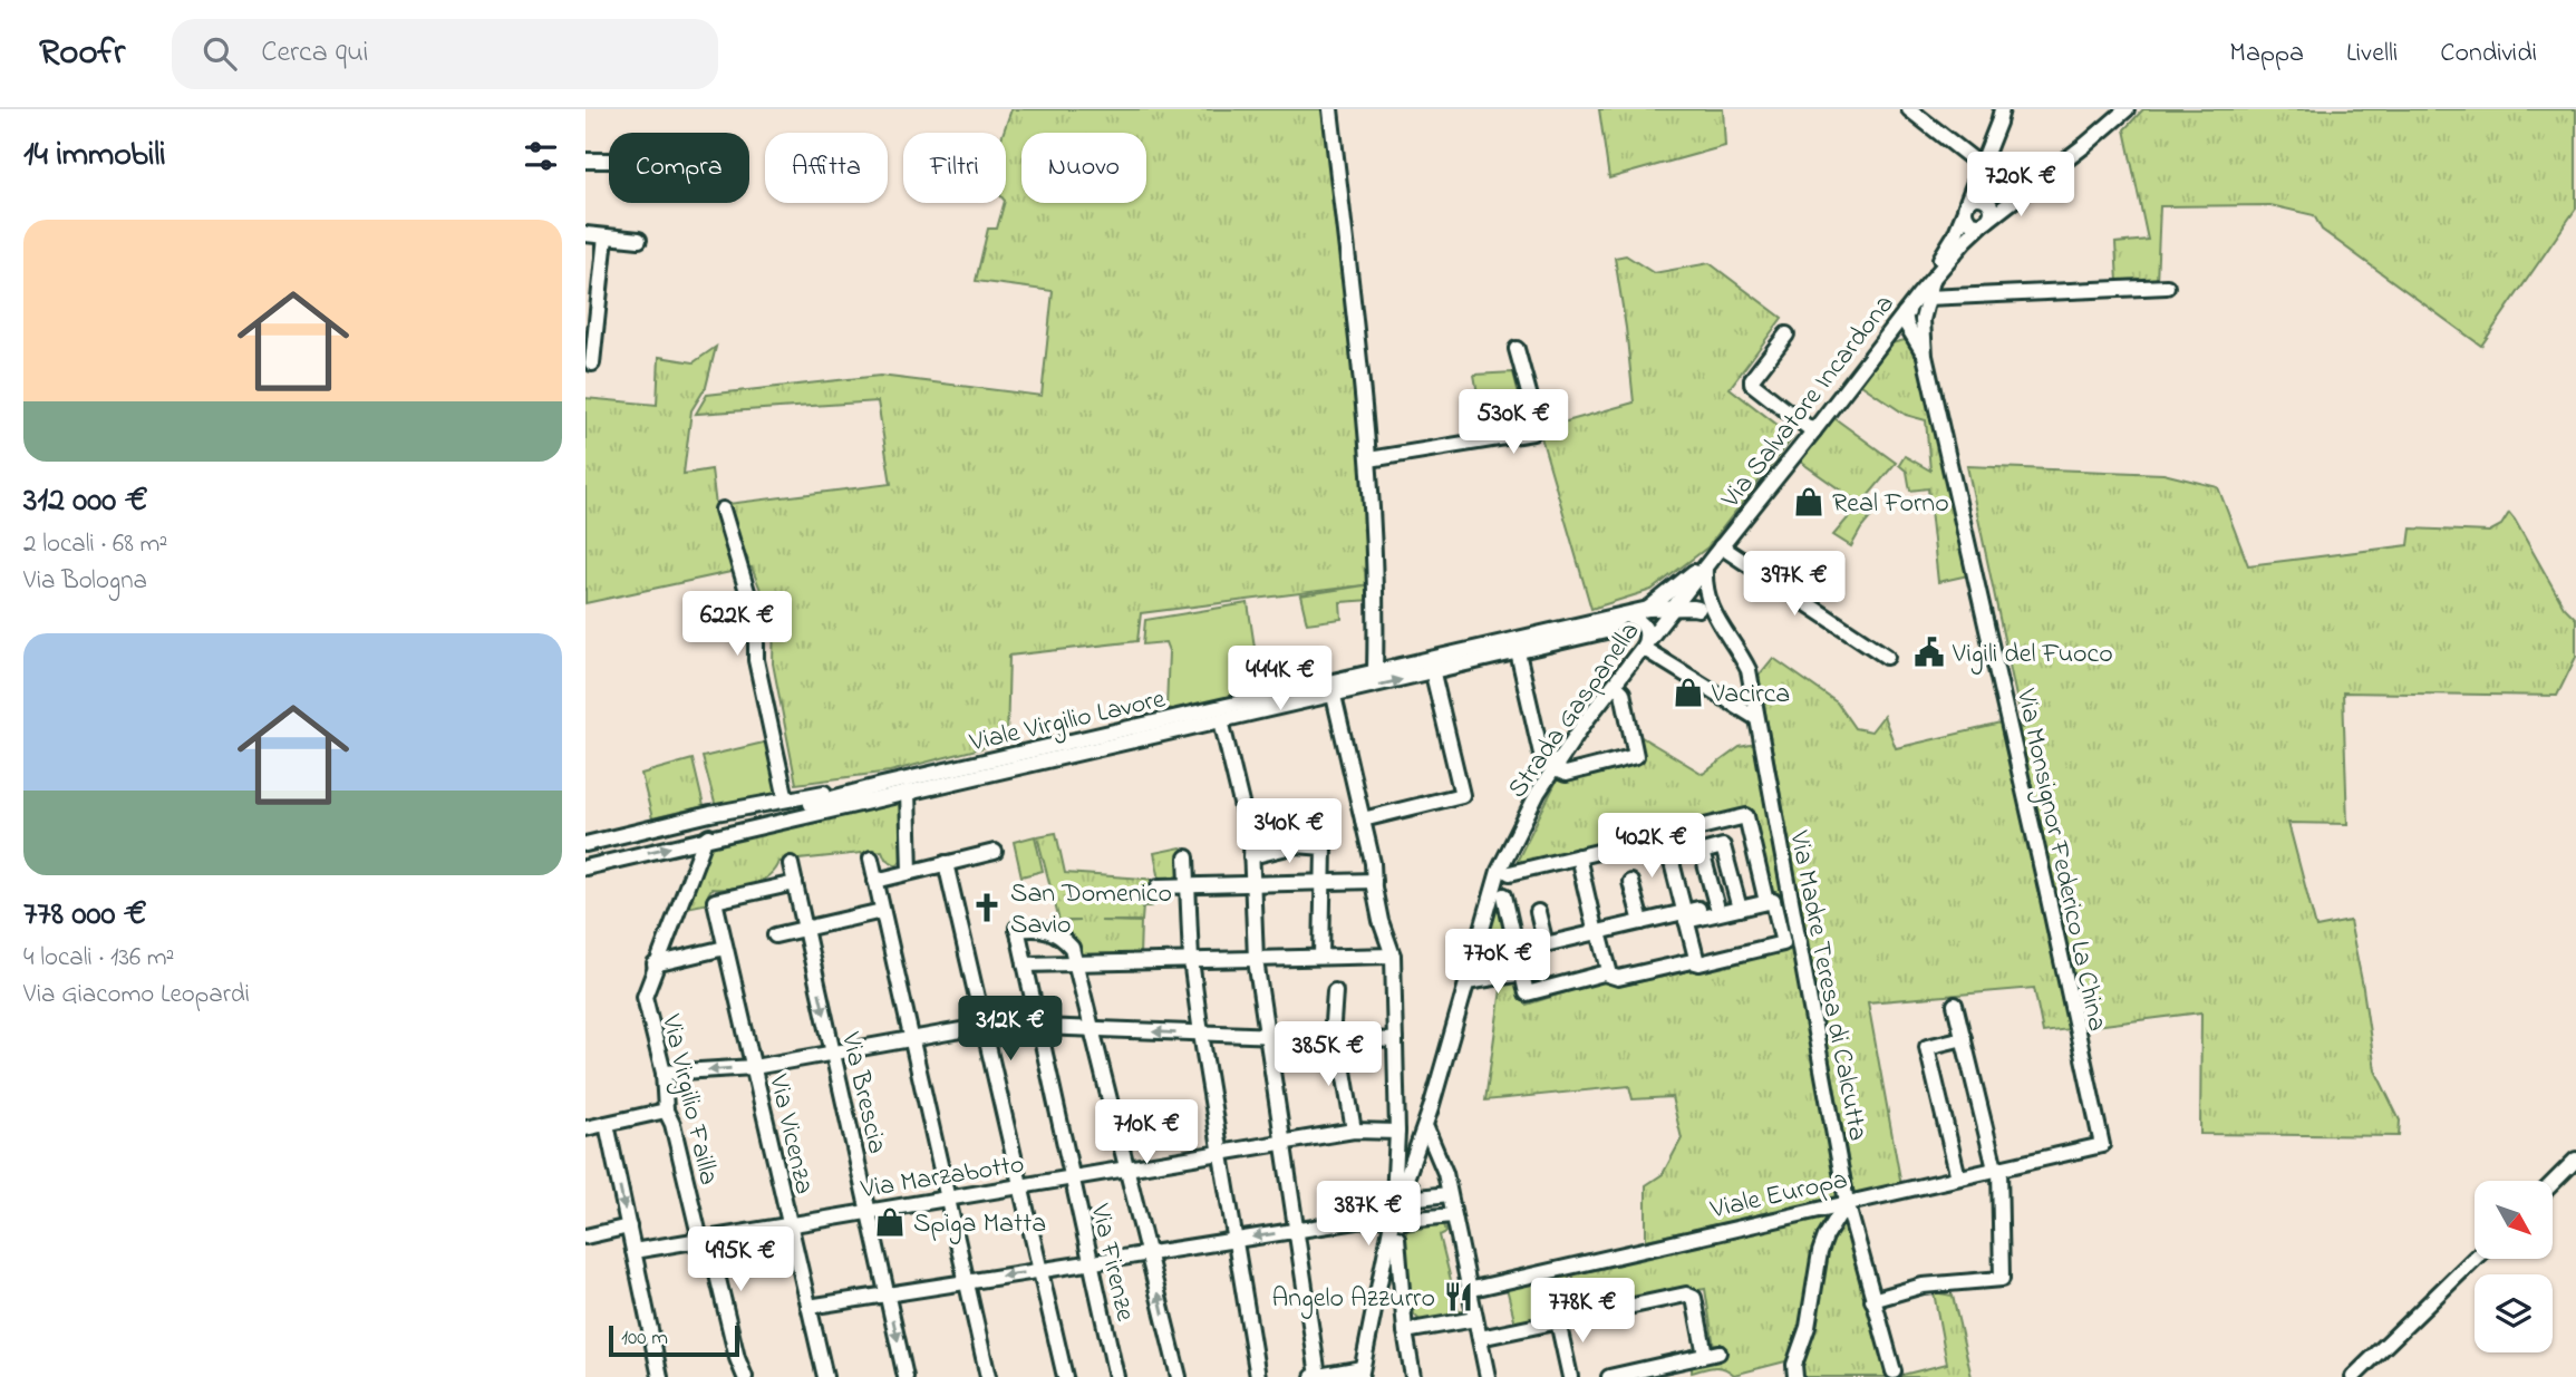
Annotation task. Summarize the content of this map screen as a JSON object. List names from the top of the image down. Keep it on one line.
{"streets":{"street":["Via Salvatore Incardona","Strada Gaspanella","Viale Virgilio Lavore","Via Monsignor Federico La China","Via Madre Teresa di Calcutta","Via Brescia","Via Virgilio Failla","Via Vicenza","Via Marzabotto","Viale Europa","Via Firenze"]},"crossings":[["Via Salvatore Incardona","Strada Gaspanella"],["Via Salvatore Incardona","Viale Virgilio Lavore"],["Strada Gaspanella","Viale Virgilio Lavore"],["Viale Virgilio Lavore","Via Madre Teresa di Calcutta"],["Viale Virgilio Lavore","Via Virgilio Failla"],["Via Monsignor Federico La China","Viale Europa"],["Via Madre Teresa di Calcutta","Viale Europa"],["Via Brescia","Via Vicenza"],["Via Brescia","Via Marzabotto"],["Via Virgilio Failla","Via Marzabotto"],["Via Vicenza","Via Marzabotto"],["Via Marzabotto","Via Firenze"]],"places":{"shop":["Real Forno","Vacirca","Spiga Matta"],"public building":["Vigili del Fuoco"],"church":["San Domenico Savio"],"restaurant":["Angelo Azzurro"]},"scale_bar":"100 m","north":"bottom right","page":{"header":"Roofr","search":"Cerca qui","nav":["Mappa","Livelli","Condividi"],"heading":"14 immobili","chip":["Compra","Affitta","Filtri","Nuovo"],"price":["720K €","530K €","397K €","622K €","444K €","340K €","402K €","770K €","312K €","385K €","710K €","387K €","495K €","778K €"],"list":[{"name":"312 000 €","note":"2 locali · 68 m² · Via Bologna"},{"name":"778 000 €","note":"4 locali · 136 m² · Via Giacomo Leopardi"}],"scale":"100 m"}}
